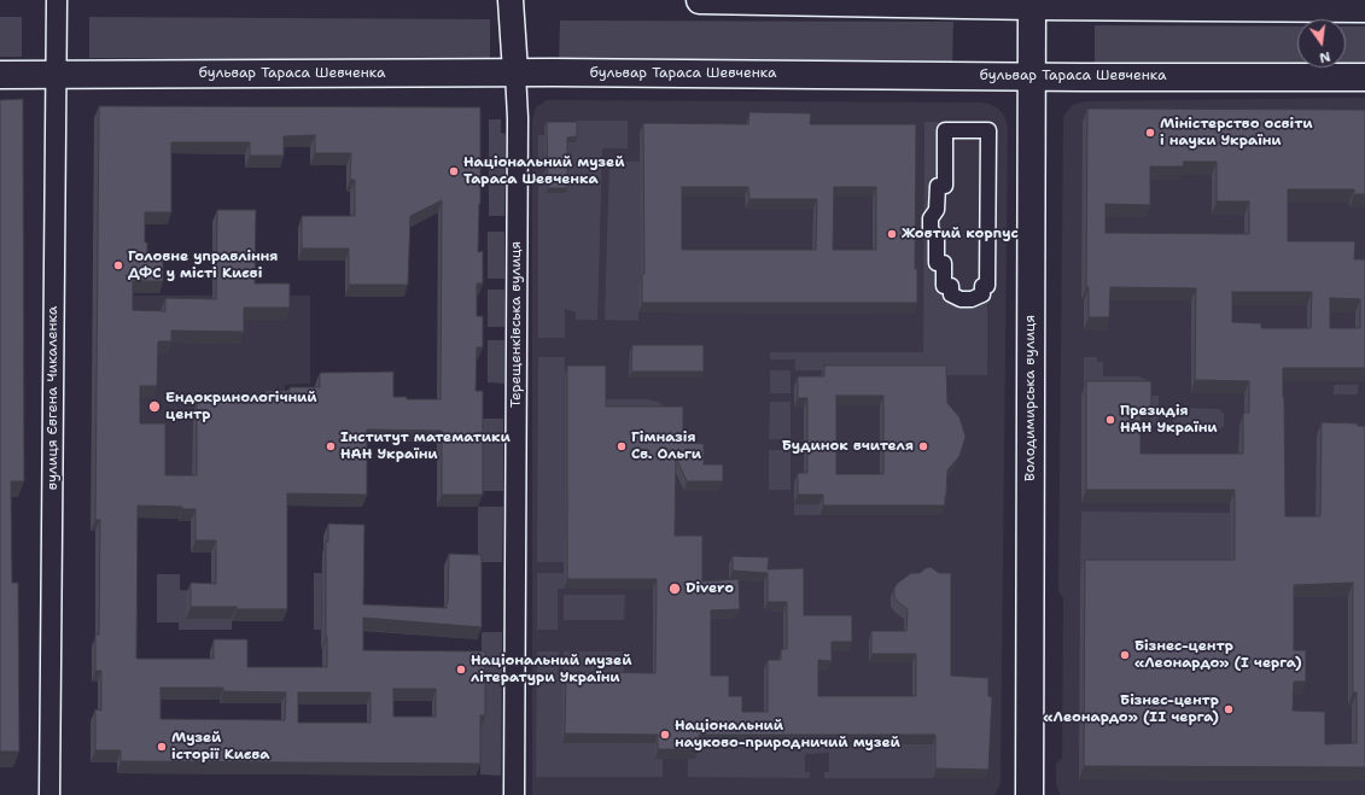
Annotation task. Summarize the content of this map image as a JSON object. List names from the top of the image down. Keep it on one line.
{"streets":{"main road":["бульвар Тараса Шевченка","Володимирська вулиця"],"street":["Терещенківська вулиця","вулиця Євгена Чикаленка"]},"crossings":[["бульвар Тараса Шевченка","Терещенківська вулиця"],["бульвар Тараса Шевченка","вулиця Євгена Чикаленка"],["бульвар Тараса Шевченка","Володимирська вулиця"]],"places":["Міністерство освіти і науки України","Національний музей Тараса Шевченка","Жовтий корпус","Головне управління ДФС у місті Києві","Ендокринологічний центр","Президія НАН України","Інститут математики НАН України","Гімназія Св. Ольги","Будинок вчителя","Divero","Бізнес-центр «Леонардо» (I черга)","Національний музей літератури України","Бізнес-центр «Леонардо» (II черга)","Національний науково-природничий музей","Музей історії Києва"],"north":"bottom"}
